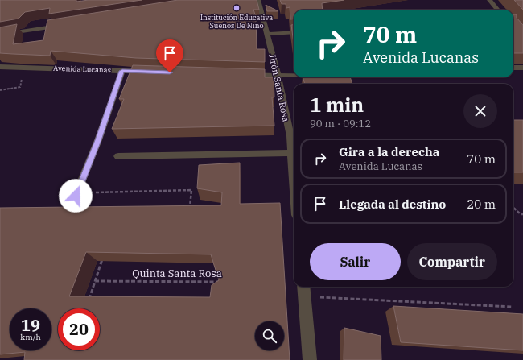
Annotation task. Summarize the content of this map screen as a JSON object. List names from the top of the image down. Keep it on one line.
{"streets":{"street":["Avenida Lucanas","Jirón Santa Rosa"],"path":["Quinta Santa Rosa"]},"places":["Institución Educativa Sueños De Niño"],"page":{"turn":["70 m","Avenida Lucanas"],"heading":["1 min","90 m · 09:12"],"list":[{"name":"Gira a la derecha","note":"Avenida Lucanas","value":"70 m"},{"name":"Llegada al destino","value":"20 m"}],"buttons":["Salir","Compartir"],"speed":"19 km/h","limit":"20"}}
